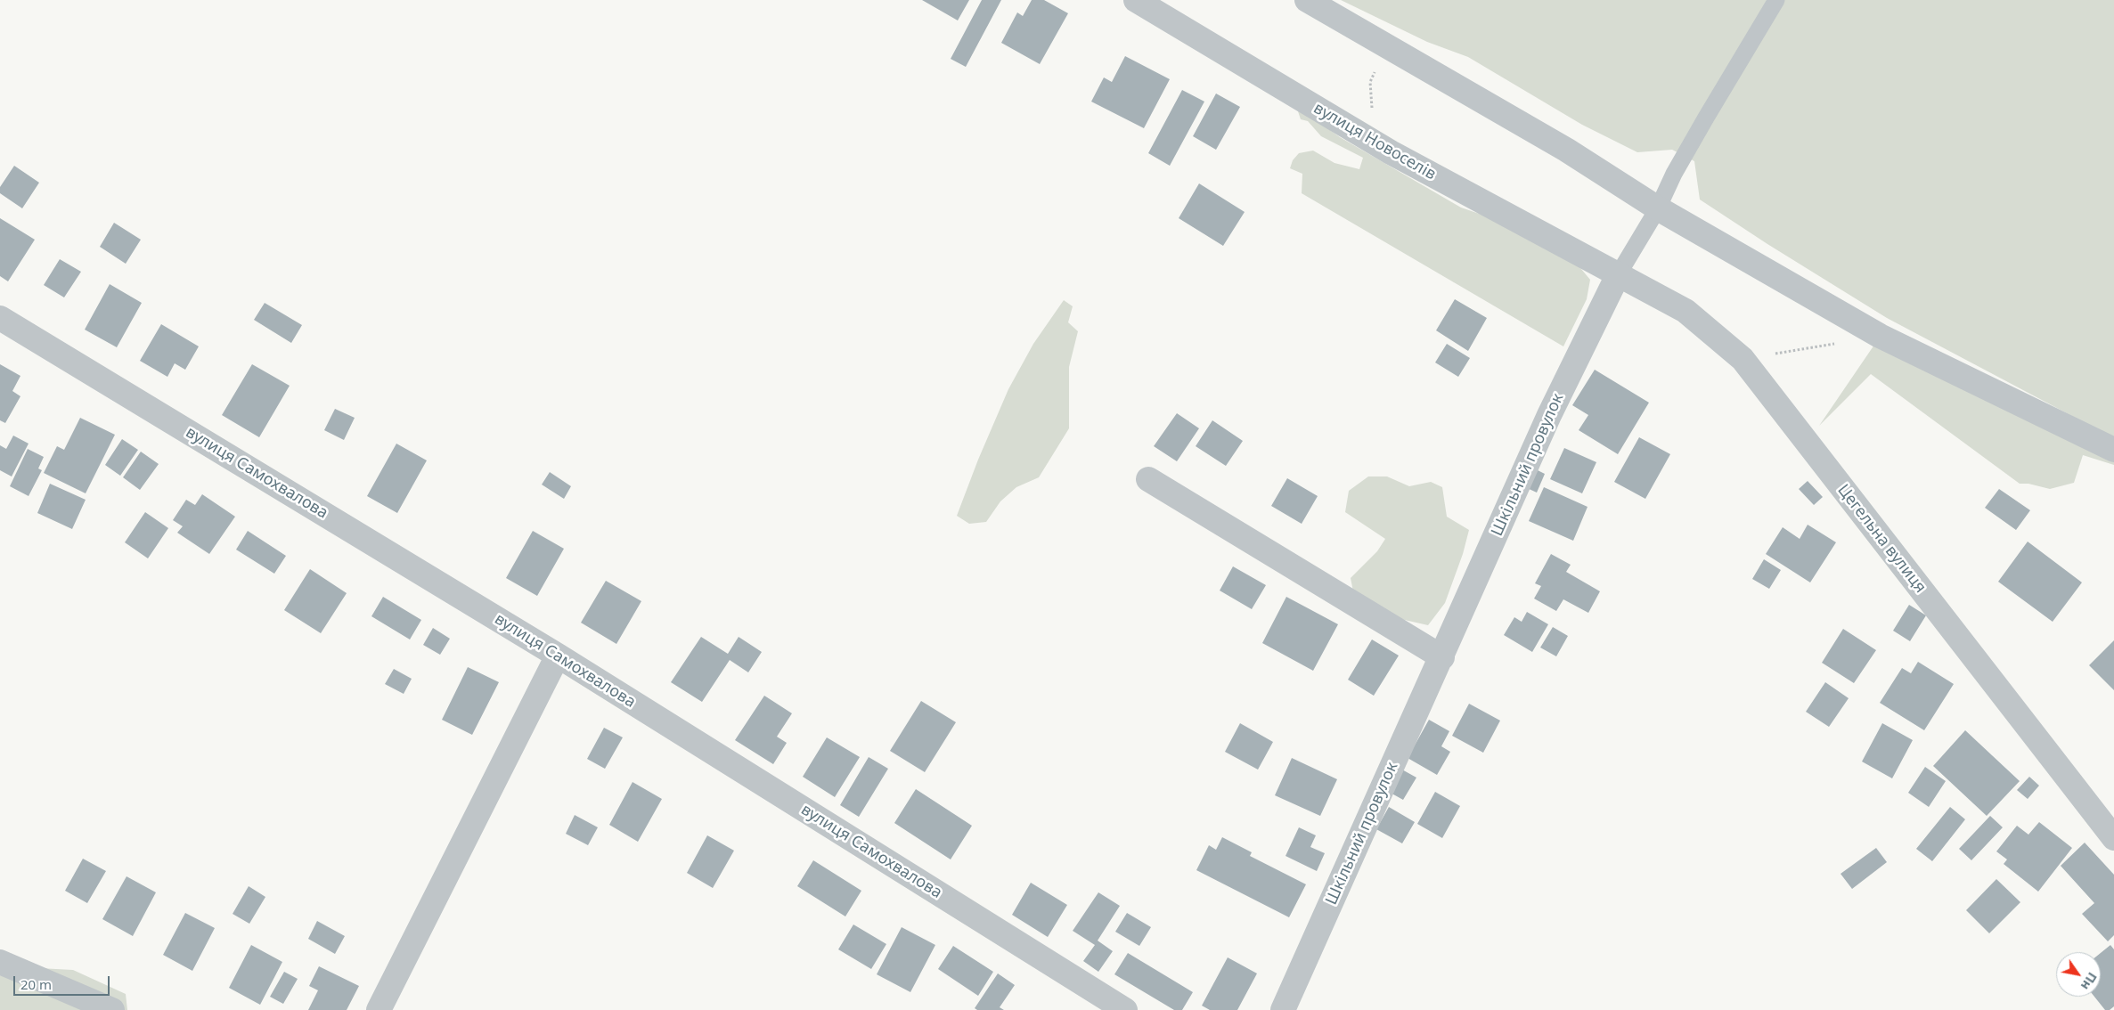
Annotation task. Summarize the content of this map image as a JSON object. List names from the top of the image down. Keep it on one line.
{"streets":{"street":["вулиця Новоселів","Шкільний провулок","вулиця Самохвалова","Цегельна вулиця"]},"crossings":[["вулиця Новоселів","Шкільний провулок"],["вулиця Новоселів","Цегельна вулиця"],["Шкільний провулок","Цегельна вулиця"]],"scale_bar":"20 m","north":"bottom right"}
